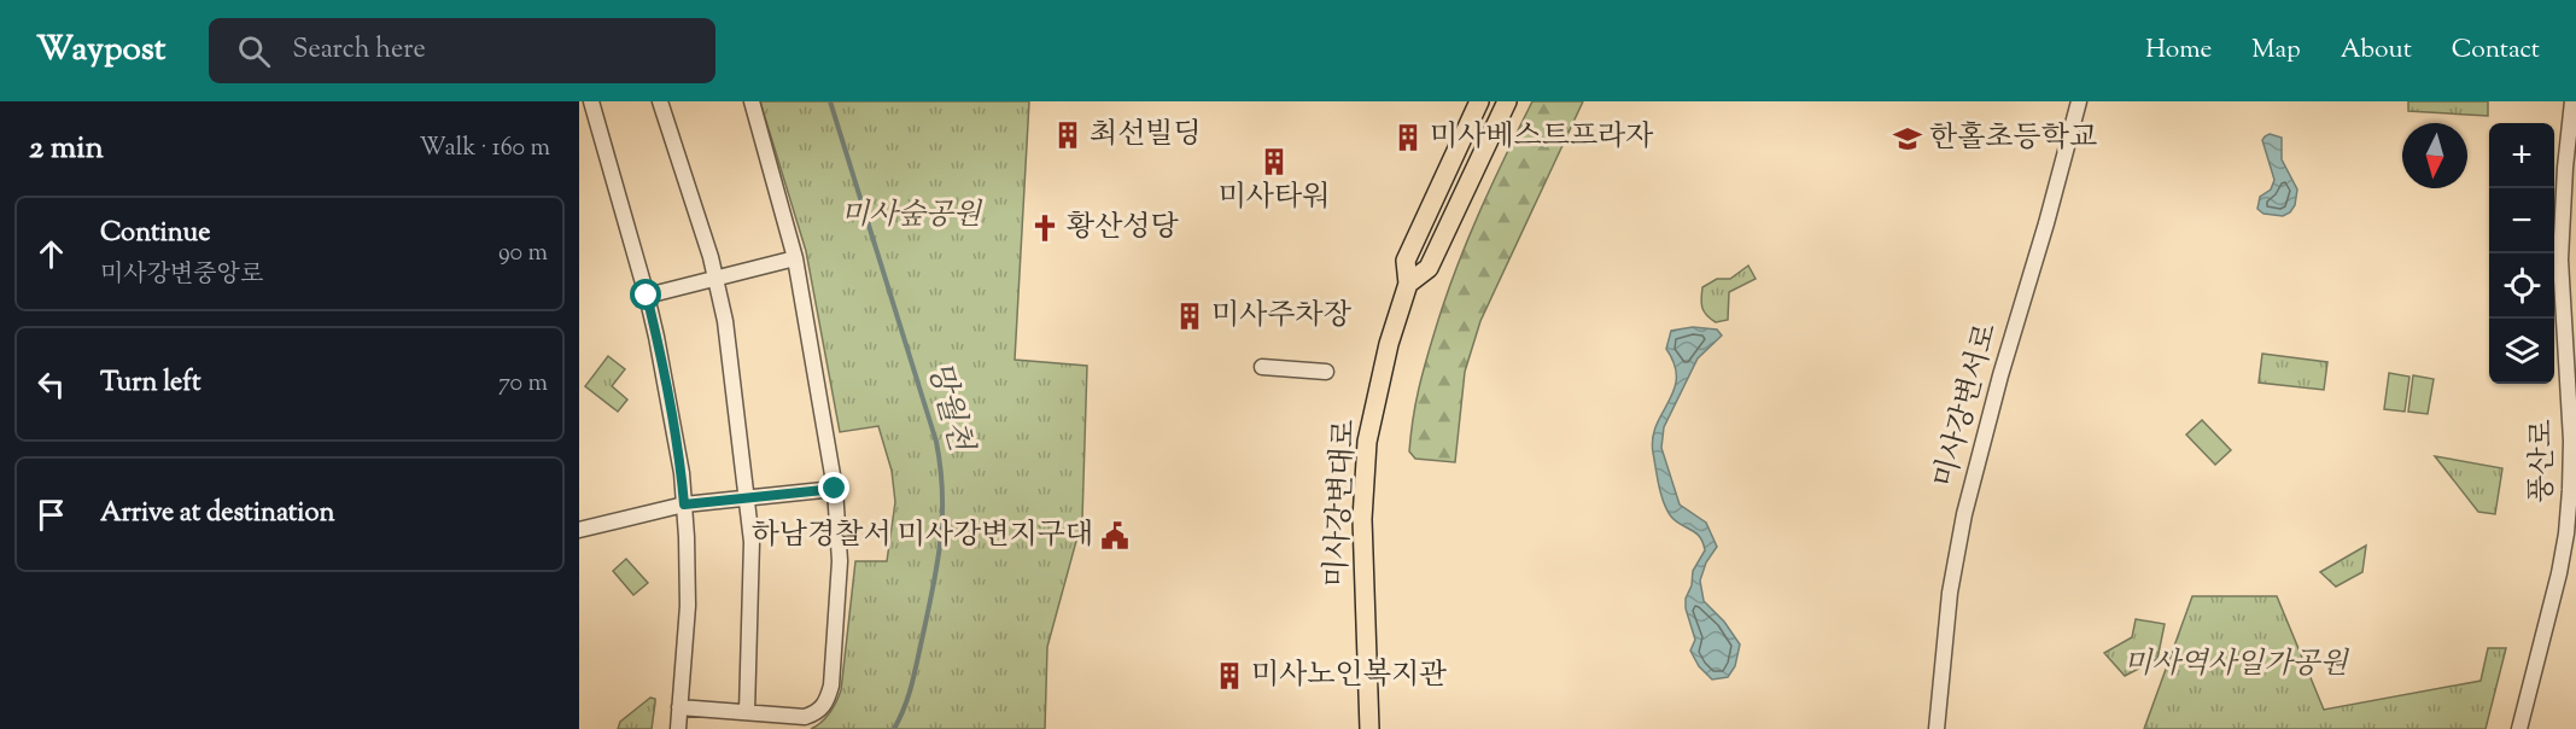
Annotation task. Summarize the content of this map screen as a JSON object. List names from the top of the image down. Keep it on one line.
{"streets":{"main road":["미사강변대로"],"street":["미사강변서로","풍산로"]},"water":["망월천"],"parks":["미사숲공원","미사역사일가공원"],"places":{"building":["최선빌딩","미사베스트프라자","미사타워","미사주차장","미사노인복지관"],"school or university":["한홀초등학교"],"church":["황산성당"],"public building":["하남경찰서 미사강변지구대"]},"north":"bottom","page":{"header":"Waypost","search":"Search here","nav":["Home","Map","About","Contact"],"heading":["2 min","Walk · 160 m"],"map_buttons":["+","−"],"list":[["Continue","미사강변중앙로","90 m"],["Turn left","70 m"],"Arrive at destination"]}}
